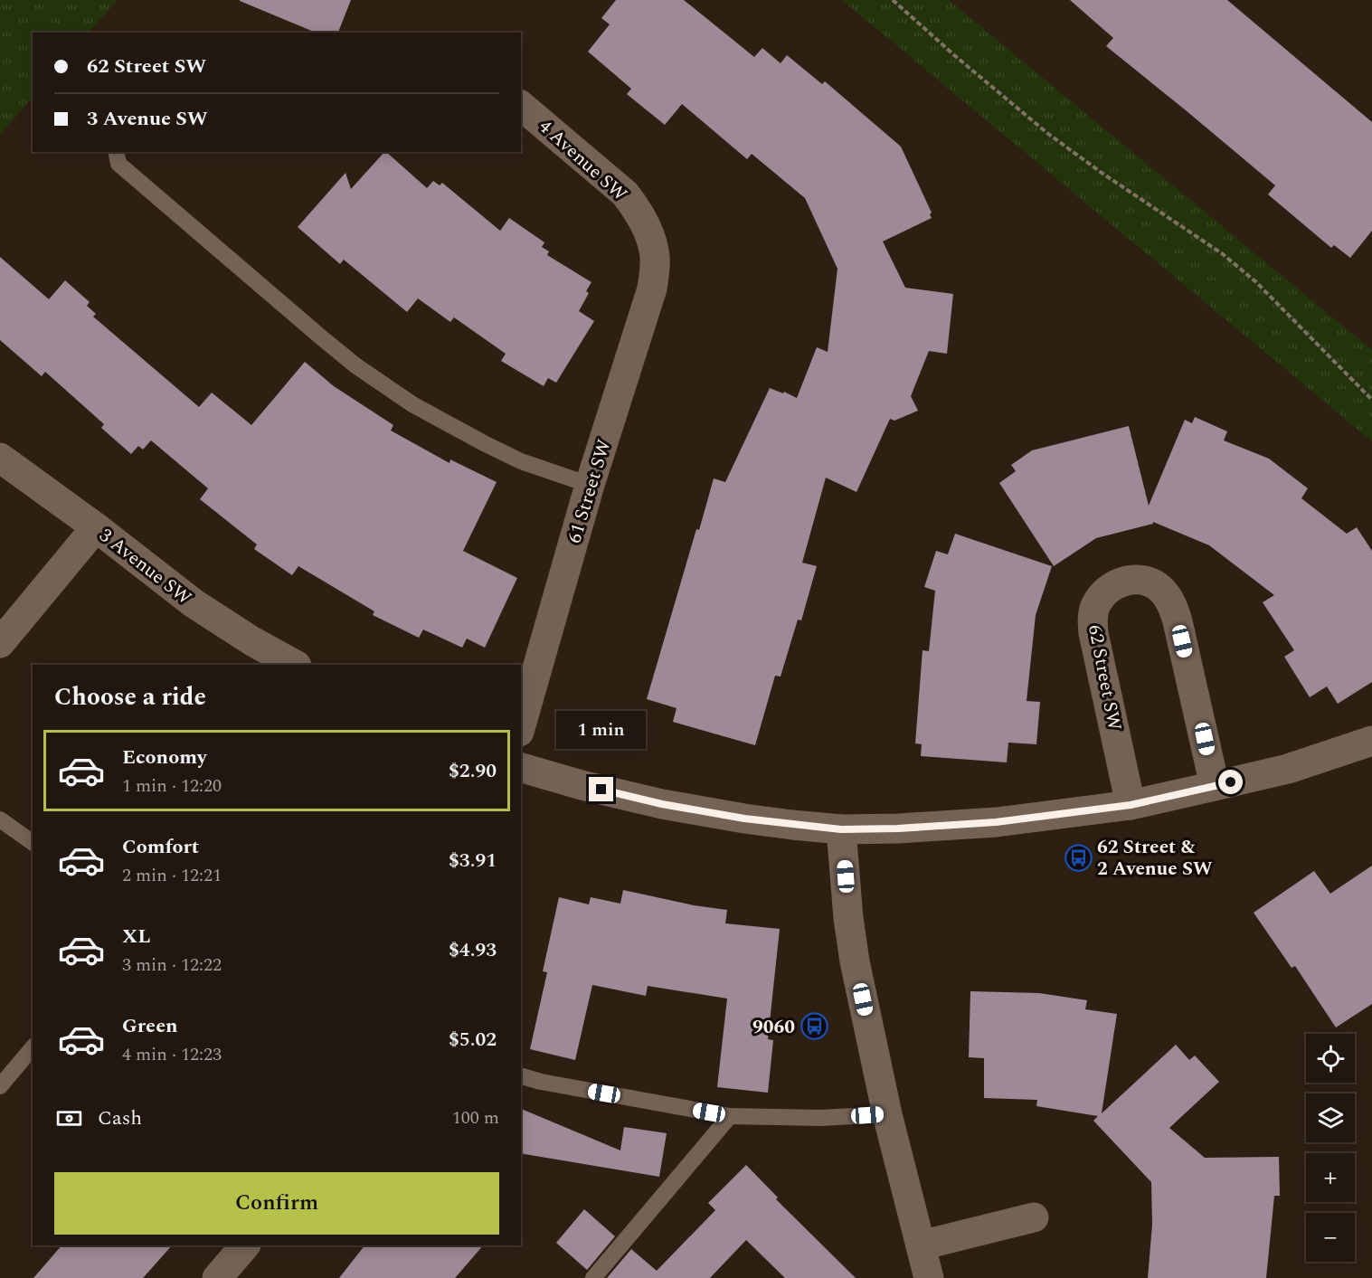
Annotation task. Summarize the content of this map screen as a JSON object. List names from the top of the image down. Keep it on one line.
{"streets":{"street":["4 Avenue SW","61 Street SW","3 Avenue SW","62 Street SW"]},"crossings":[["4 Avenue SW","61 Street SW"]],"places":{"bus stop":["62 Street & 2 Avenue SW","9060"]},"page":{"banner":["62 Street SW","3 Avenue SW"],"heading":"Choose a ride","bubble":"1 min","list":[{"name":"Economy","note":"1 min · 12:20","value":"$2.90"},{"name":"Comfort","note":"2 min · 12:21","value":"$3.91"},{"name":"XL","note":"3 min · 12:22","value":"$4.93"},{"name":"Green","note":"4 min · 12:23","value":"$5.02"}],"map_buttons":["+","−"],"pay":["Cash","100 m"],"buttons":"Confirm"}}
